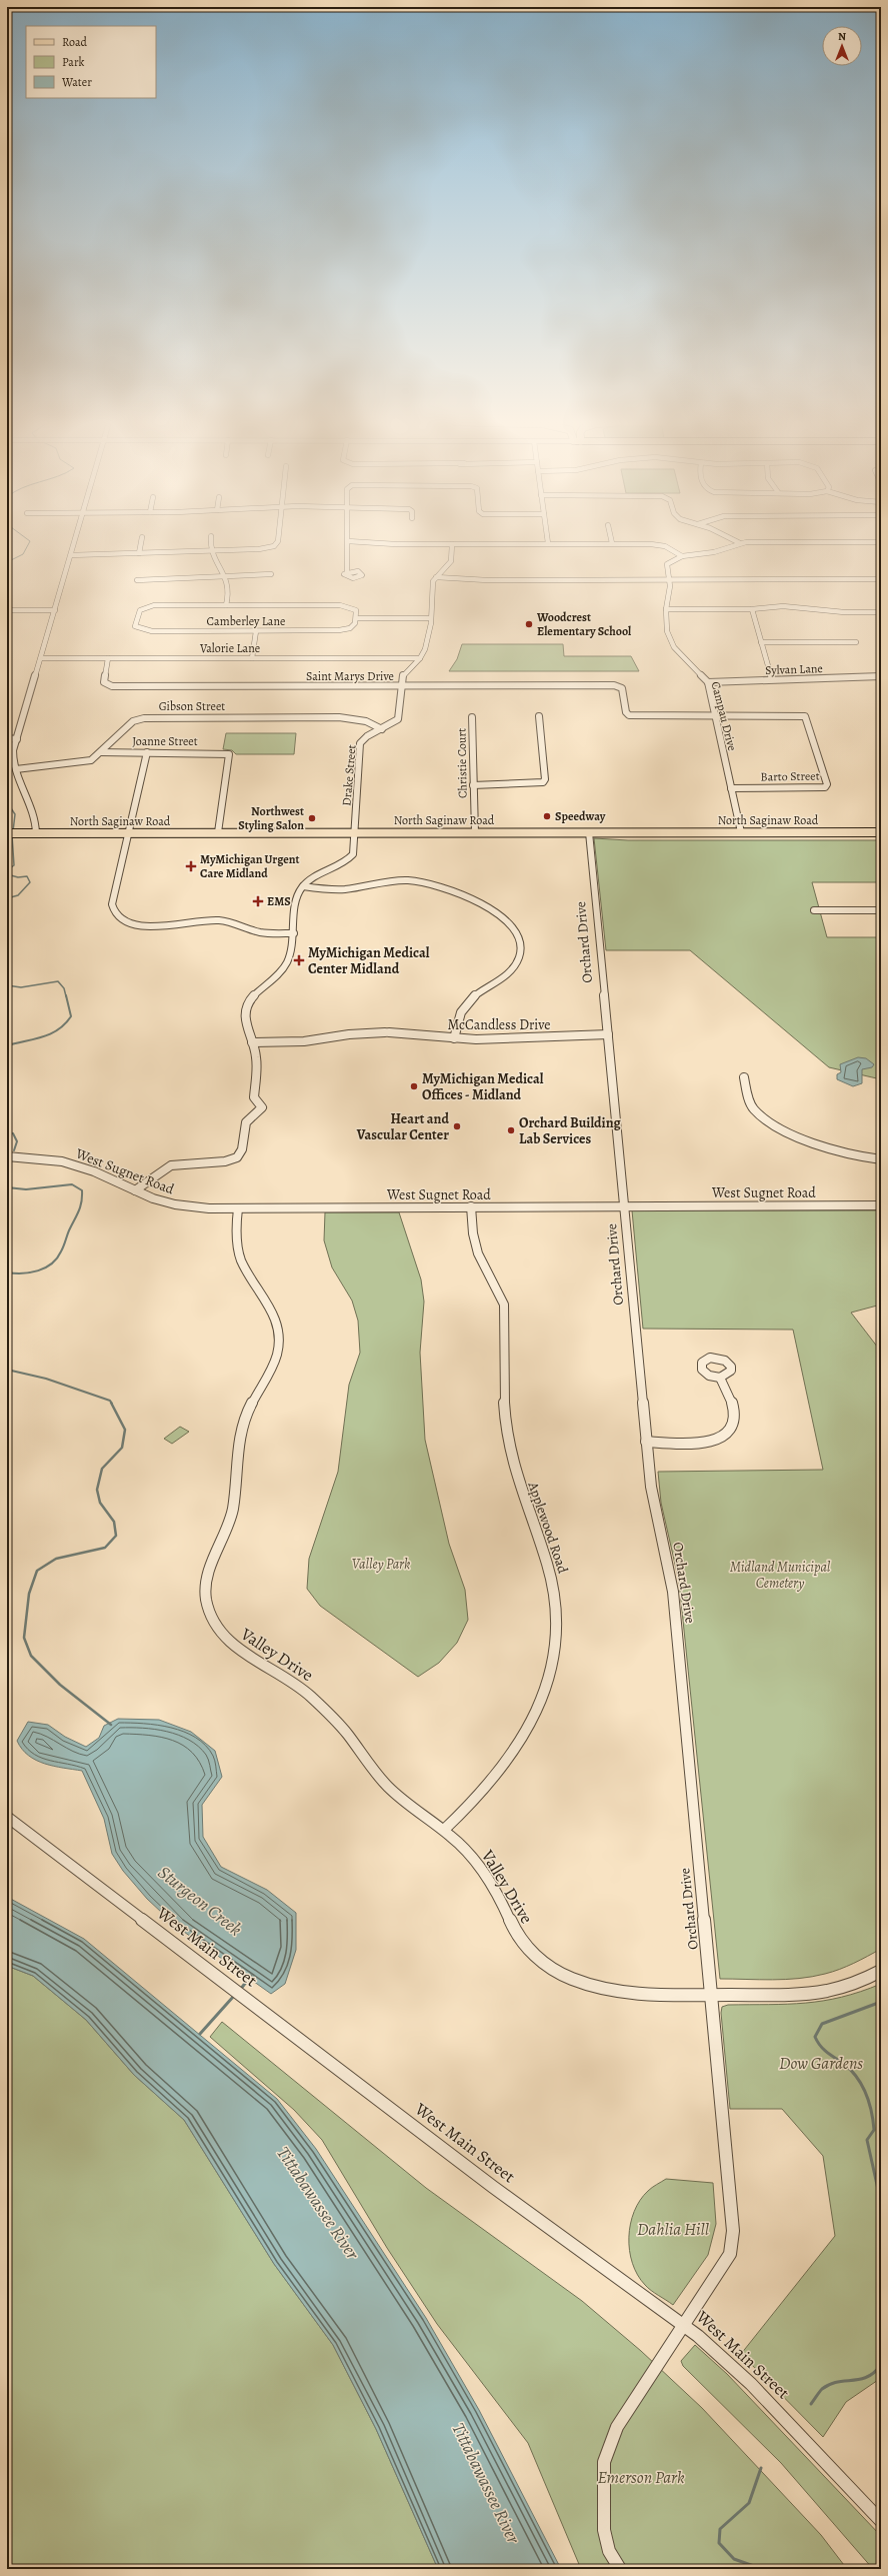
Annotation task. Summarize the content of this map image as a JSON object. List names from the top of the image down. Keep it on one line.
{"streets":{"main road":["North Saginaw Road"],"street":["Camberley Lane","Valorie Lane","Sylvan Lane","Saint Marys Drive","Gibson Street","Campau Drive","Joanne Street","Christie Court","Drake Street","Barto Street","Orchard Drive","McCandless Drive","West Sugnet Road","Applewood Road","Valley Drive","West Main Street"]},"crossings":[["Valorie Lane","Saint Marys Drive"],["Valorie Lane","Drake Street"],["Sylvan Lane","Campau Drive"],["Saint Marys Drive","Campau Drive"],["Saint Marys Drive","Drake Street"],["Saint Marys Drive","Barto Street"],["Gibson Street","Joanne Street"],["Gibson Street","Drake Street"],["Campau Drive","Barto Street"],["Campau Drive","North Saginaw Road"],["Joanne Street","North Saginaw Road"],["Christie Court","North Saginaw Road"],["Drake Street","North Saginaw Road"],["North Saginaw Road","Orchard Drive"],["Orchard Drive","McCandless Drive"],["Orchard Drive","West Sugnet Road"],["Orchard Drive","Valley Drive"],["Orchard Drive","West Main Street"],["West Sugnet Road","Applewood Road"],["West Sugnet Road","Valley Drive"],["Applewood Road","Valley Drive"]],"water":["Sturgeon Creek","Tittabawassee River"],"parks":["Valley Park","Midland Municipal Cemetery","Dow Gardens","Dahlia Hill","Emerson Park"],"places":{"other":["Woodcrest Elementary School","Speedway","Northwest Styling Salon","MyMichigan Medical Offices - Midland","Heart and Vascular Center","Orchard Building Lab Services"],"health":["MyMichigan Urgent Care Midland","EMS","MyMichigan Medical Center Midland"]},"legend":["Road","Park","Water"],"north":"top"}
